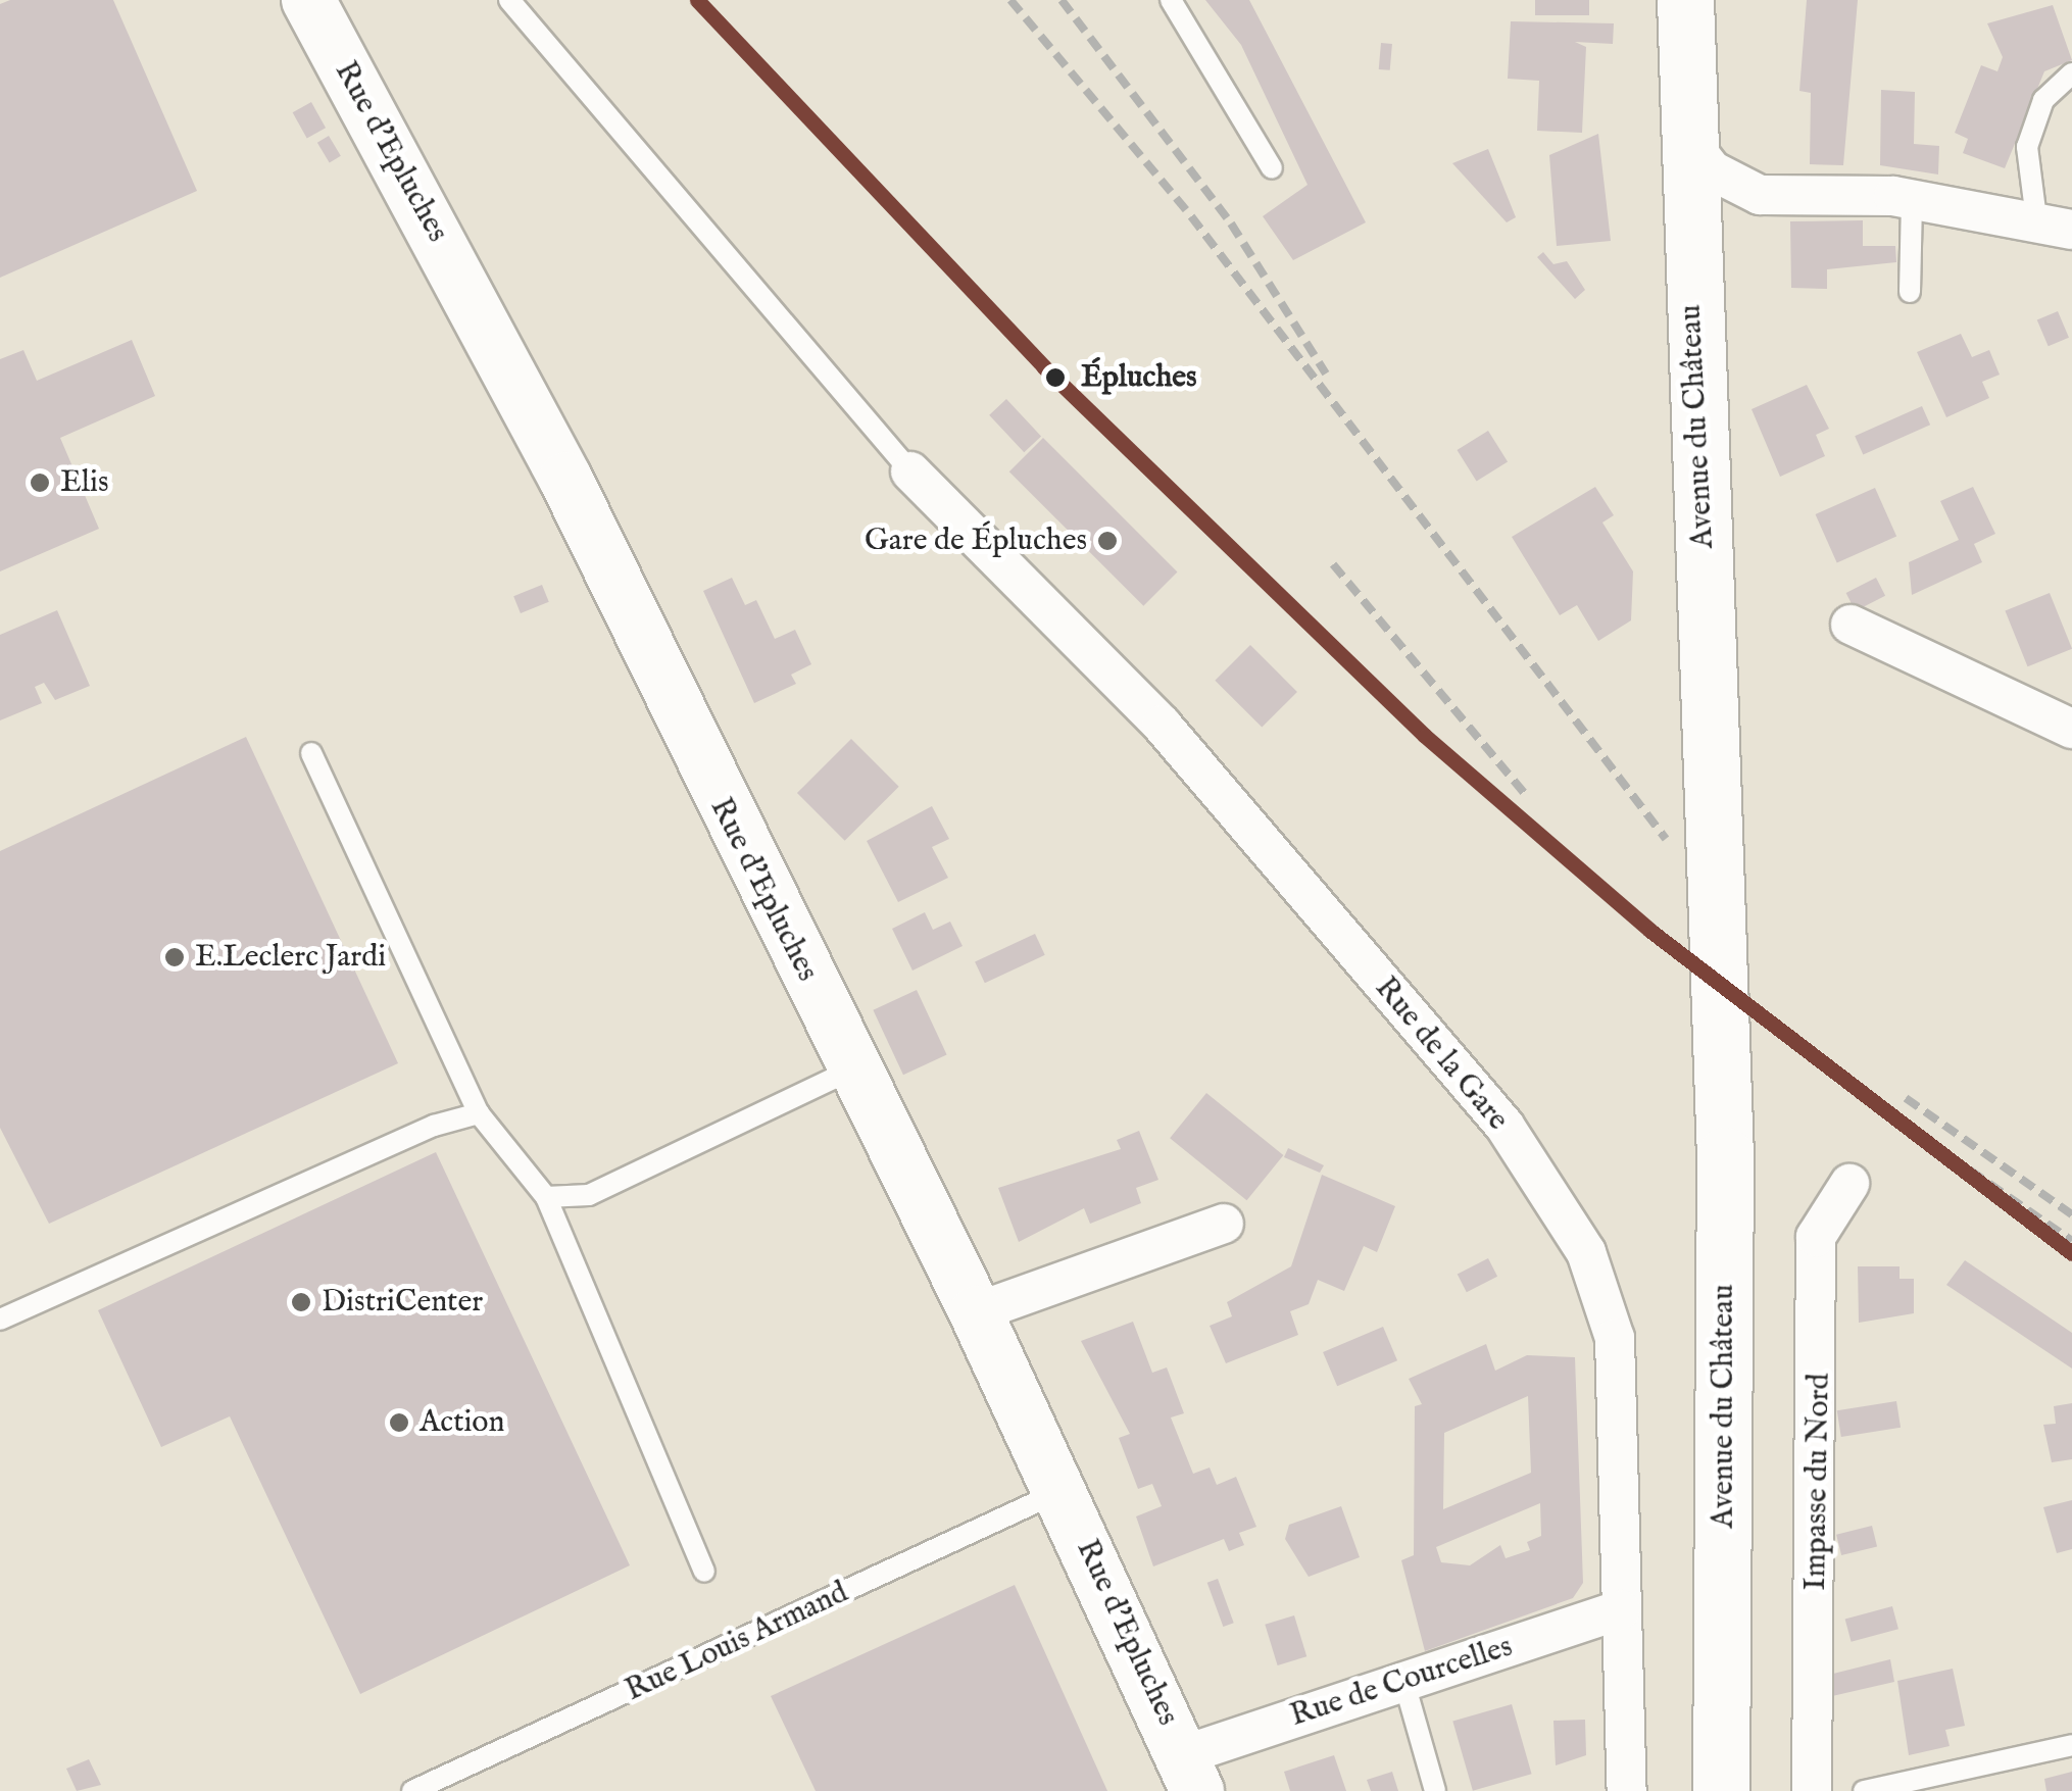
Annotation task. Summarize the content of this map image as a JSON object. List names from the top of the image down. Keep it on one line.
{"streets":{"main road":["Avenue du Château"],"street":["Rue d'Epluches","Rue de la Gare","Impasse du Nord","Rue de Courcelles"],"lane":["Rue Louis Armand"]},"crossings":[["Rue d'Epluches","Rue Louis Armand"],["Rue d'Epluches","Rue de Courcelles"],["Rue de la Gare","Rue de Courcelles"]],"places":["Épluches","Elis","Gare de Épluches","E.Leclerc Jardi","DistriCenter","Action"]}
